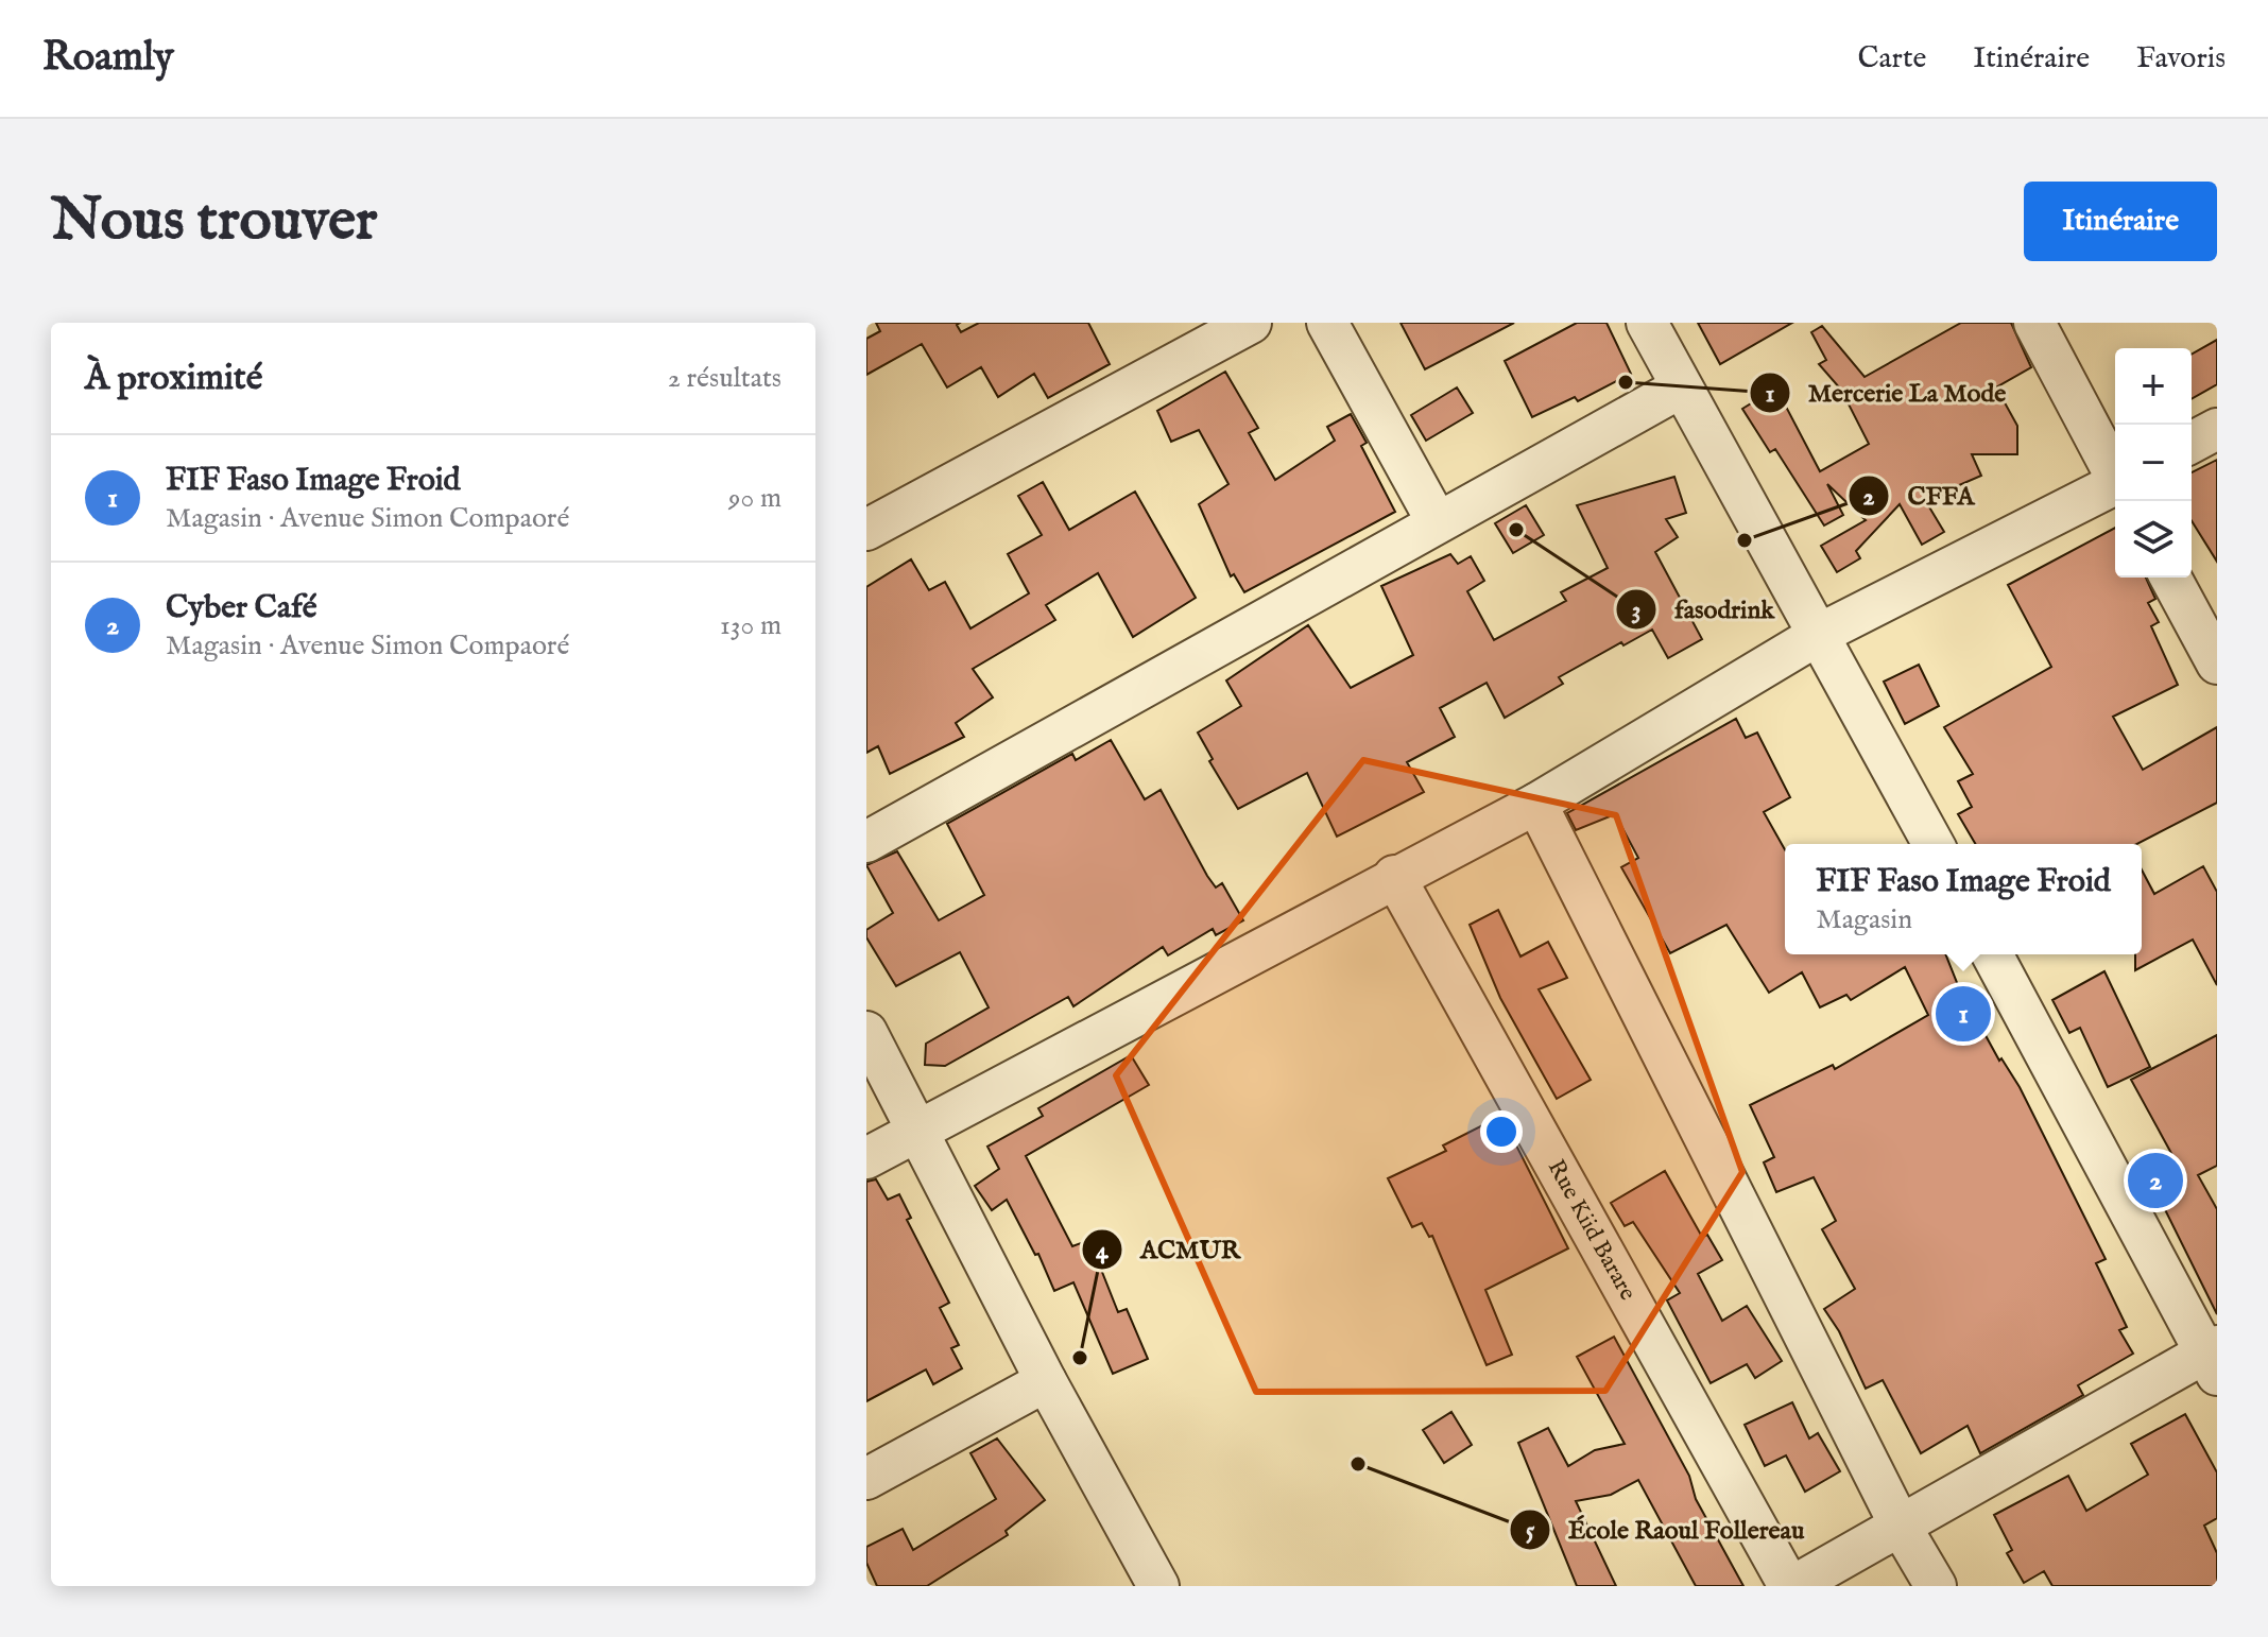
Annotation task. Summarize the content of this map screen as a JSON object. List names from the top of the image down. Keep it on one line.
{"streets":{"street":["Rue Kiid Barare"]},"places":["Mercerie La Mode","fasodrink","CFFA","ACMUR","École Raoul Follereau"],"page":{"header":"Roamly","nav":["Carte","Itinéraire","Favoris"],"buttons":"Itinéraire","title":"Nous trouver","heading":["À proximité","2 résultats"],"map_buttons":["+","−"],"list":[{"mark":"1","name":"FIF Faso Image Froid","note":"Magasin · Avenue Simon Compaoré","value":"90 m"},{"mark":"2","name":"Cyber Café","note":"Magasin · Avenue Simon Compaoré","value":"130 m"}],"popup":["FIF Faso Image Froid","Magasin"],"pins":["1","2"]}}
